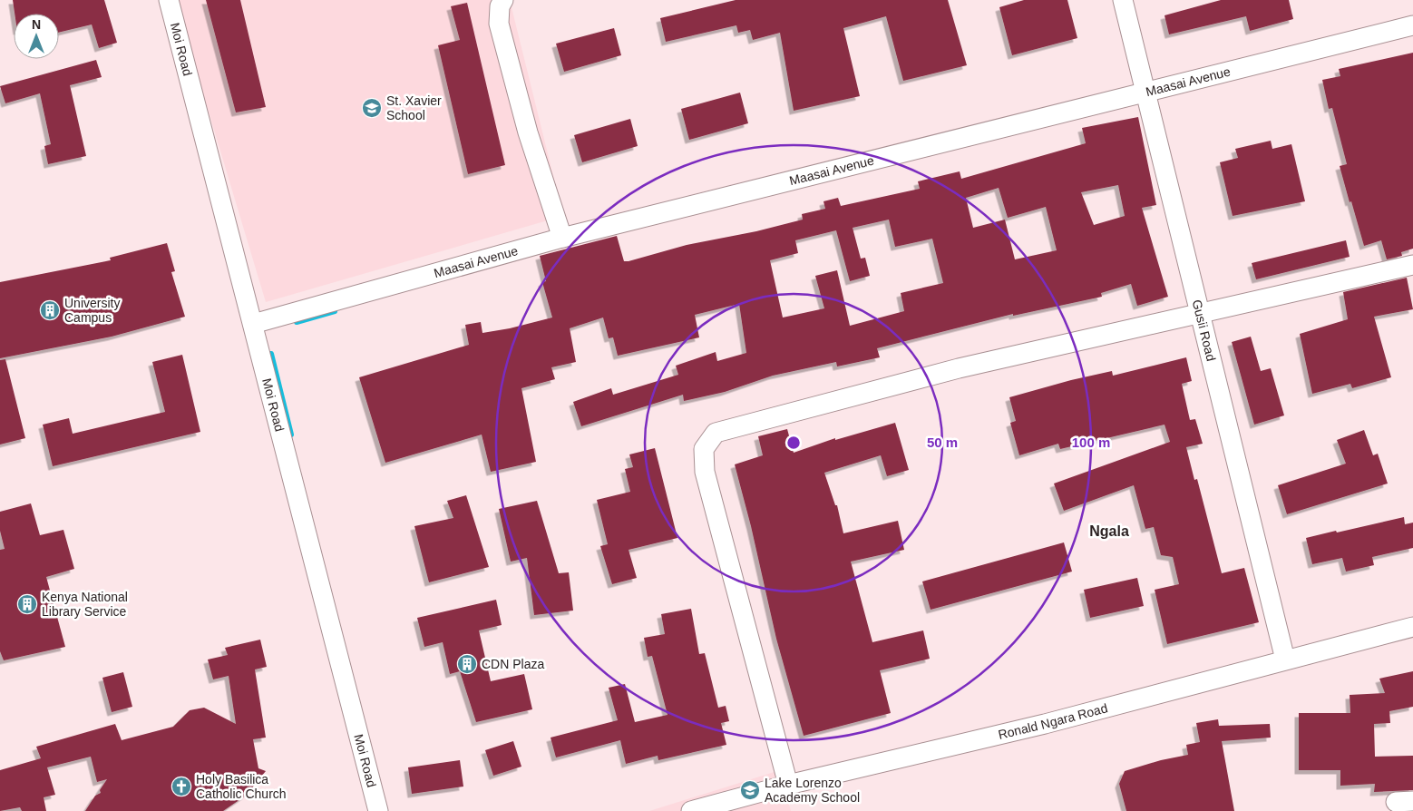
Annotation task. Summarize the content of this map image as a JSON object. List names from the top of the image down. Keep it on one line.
{"streets":{"street":["Moi Road","Maasai Avenue","Gusii Road","Ronald Ngara Road"]},"crossings":[["Moi Road","Maasai Avenue"],["Maasai Avenue","Gusii Road"],["Gusii Road","Ronald Ngara Road"]],"districts":["Ngala"],"places":{"school or university":["St. Xavier School","Lake Lorenzo Academy School"],"building":["University Campus","Kenya National Library Service","CDN Plaza"],"church":["Holy Basilica Catholic Church"]},"north":"top","rings":["50 m","100 m"]}
